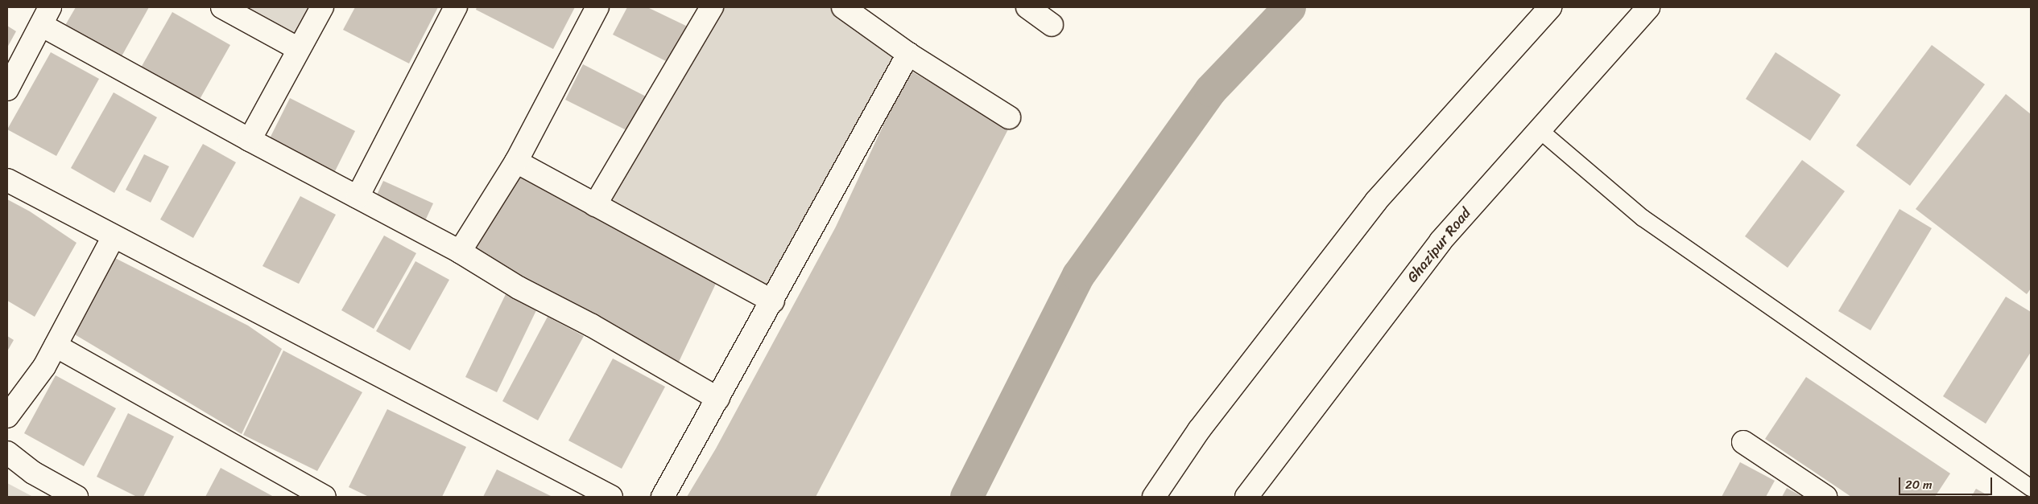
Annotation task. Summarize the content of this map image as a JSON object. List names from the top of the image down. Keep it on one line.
{"streets":{"street":["Ghazipur Road"]},"scale_bar":"20 m"}
